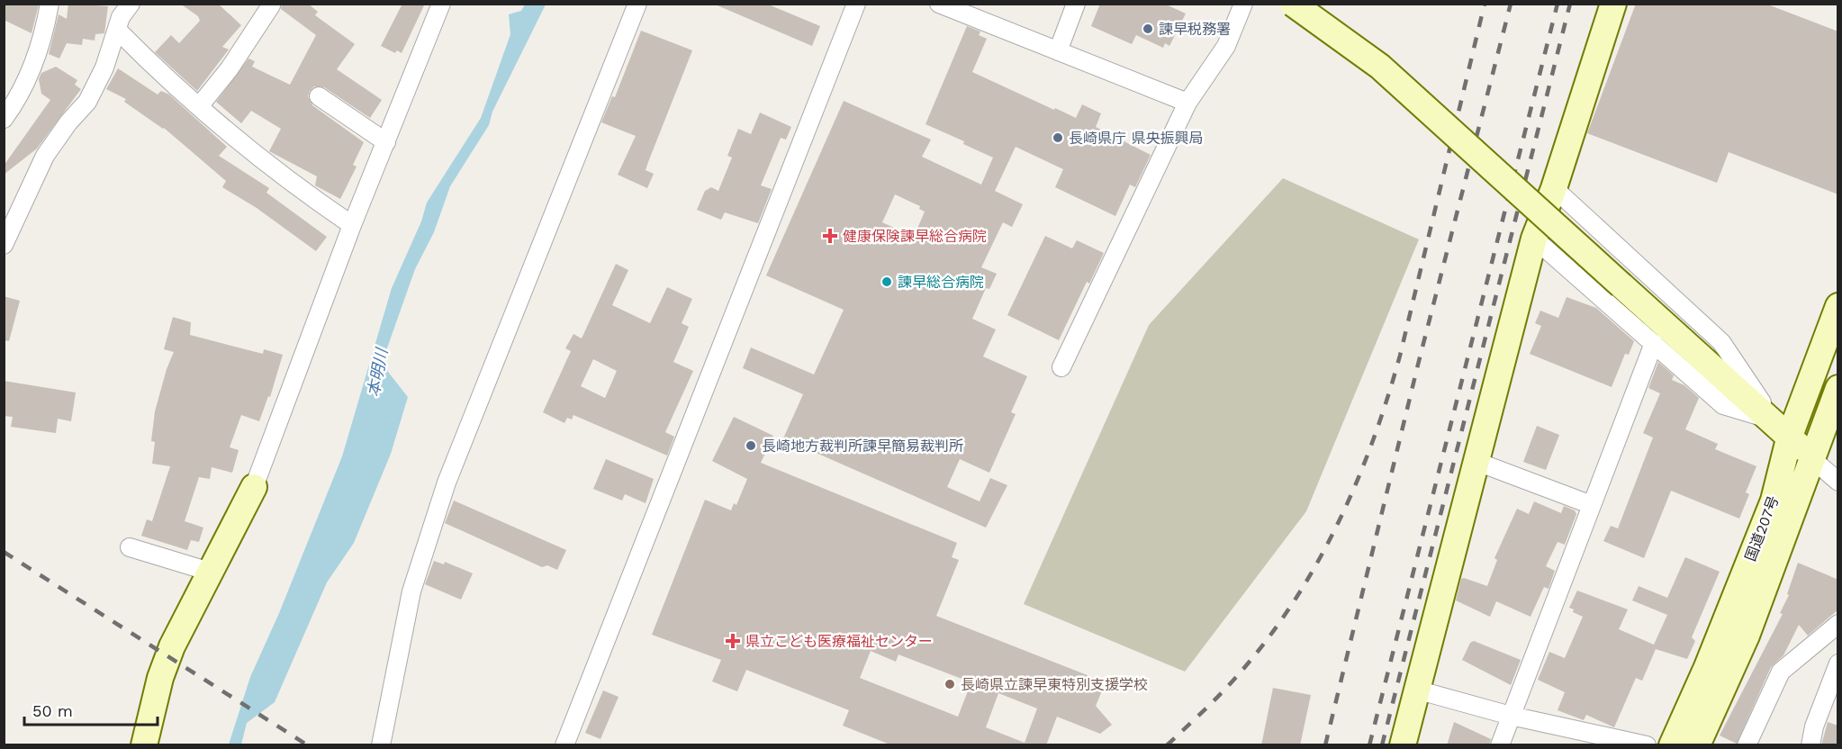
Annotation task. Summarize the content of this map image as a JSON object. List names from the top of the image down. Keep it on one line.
{"streets":{"street":["国道207号"]},"water":["本明川"],"places":{"other":["諫早税務署","長崎県庁 県央振興局","諫早総合病院","長崎地方裁判所諫早簡易裁判所","長崎県立諫早東特別支援学校"],"health":["健康保険諫早総合病院","県立こども医療福祉センター"]},"scale_bar":"50 m"}
